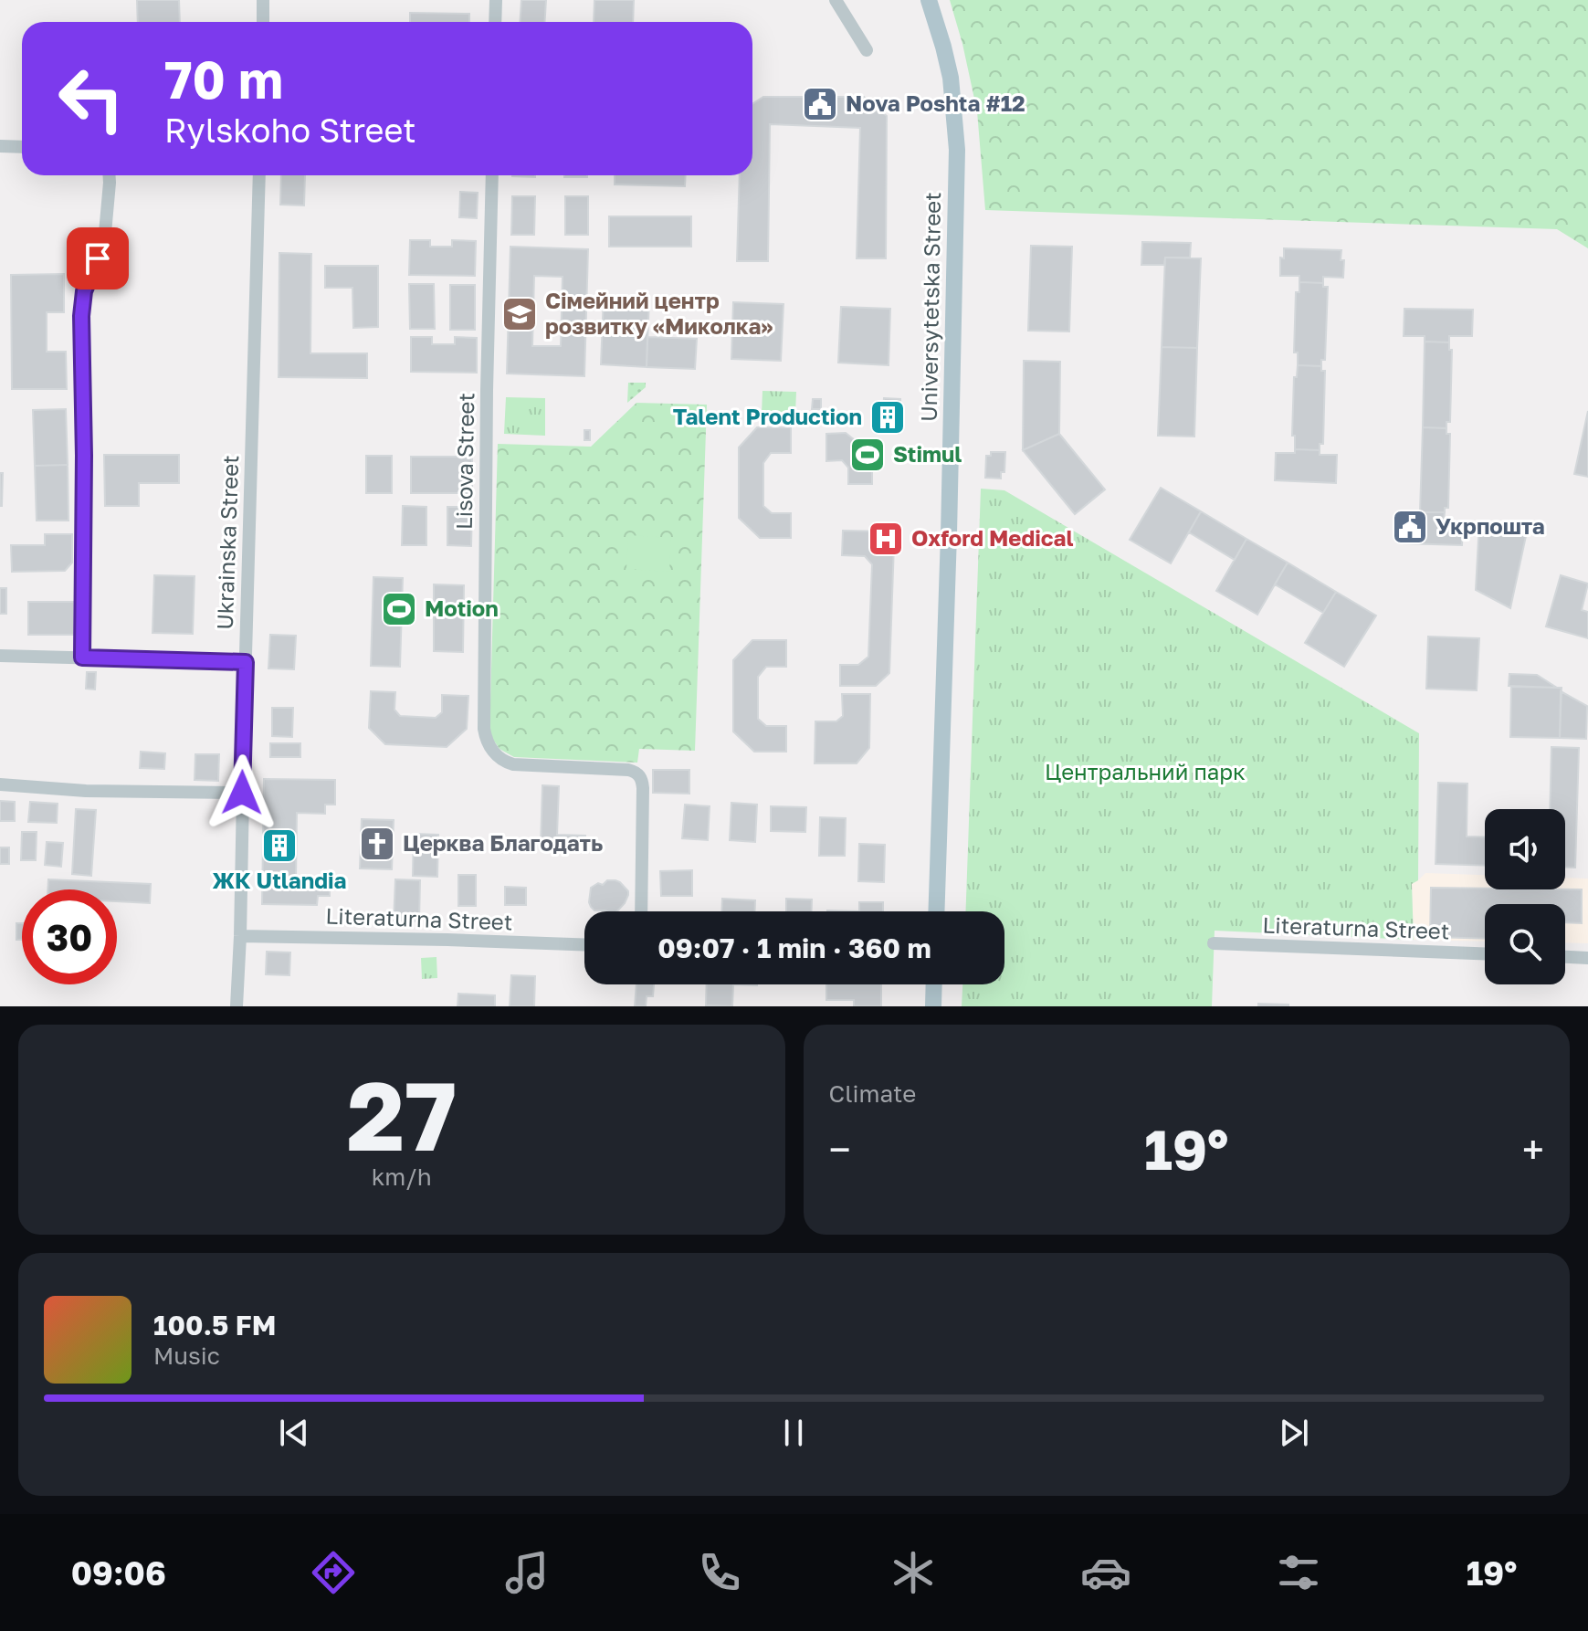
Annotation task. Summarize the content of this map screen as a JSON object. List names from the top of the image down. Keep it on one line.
{"streets":{"main road":["Universytetska Street"],"street":["Lisova Street","Ukrainska Street","Literaturna Street"]},"crossings":[["Ukrainska Street","Literaturna Street"]],"parks":["Центральний парк"],"places":{"public building":["Nova Poshta #12","Укрпошта"],"school or university":["Сімейний центр розвитку «Миколка»"],"building":["Talent Production","ЖК Utlandia"],"sports":["Stimul","Motion"],"hospital":["Oxford Medical"],"church":["Церква Благодать"]},"page":{"turn":["70 m","Rylskoho Street"],"limit":"30","trip":"09:07 · 1 min · 360 m","tile":[["27","km/h"],"Climate"],"heat":["−","19°","+"],"song":["100.5 FM","Music"],"tabs":["09:06","19°"]}}
